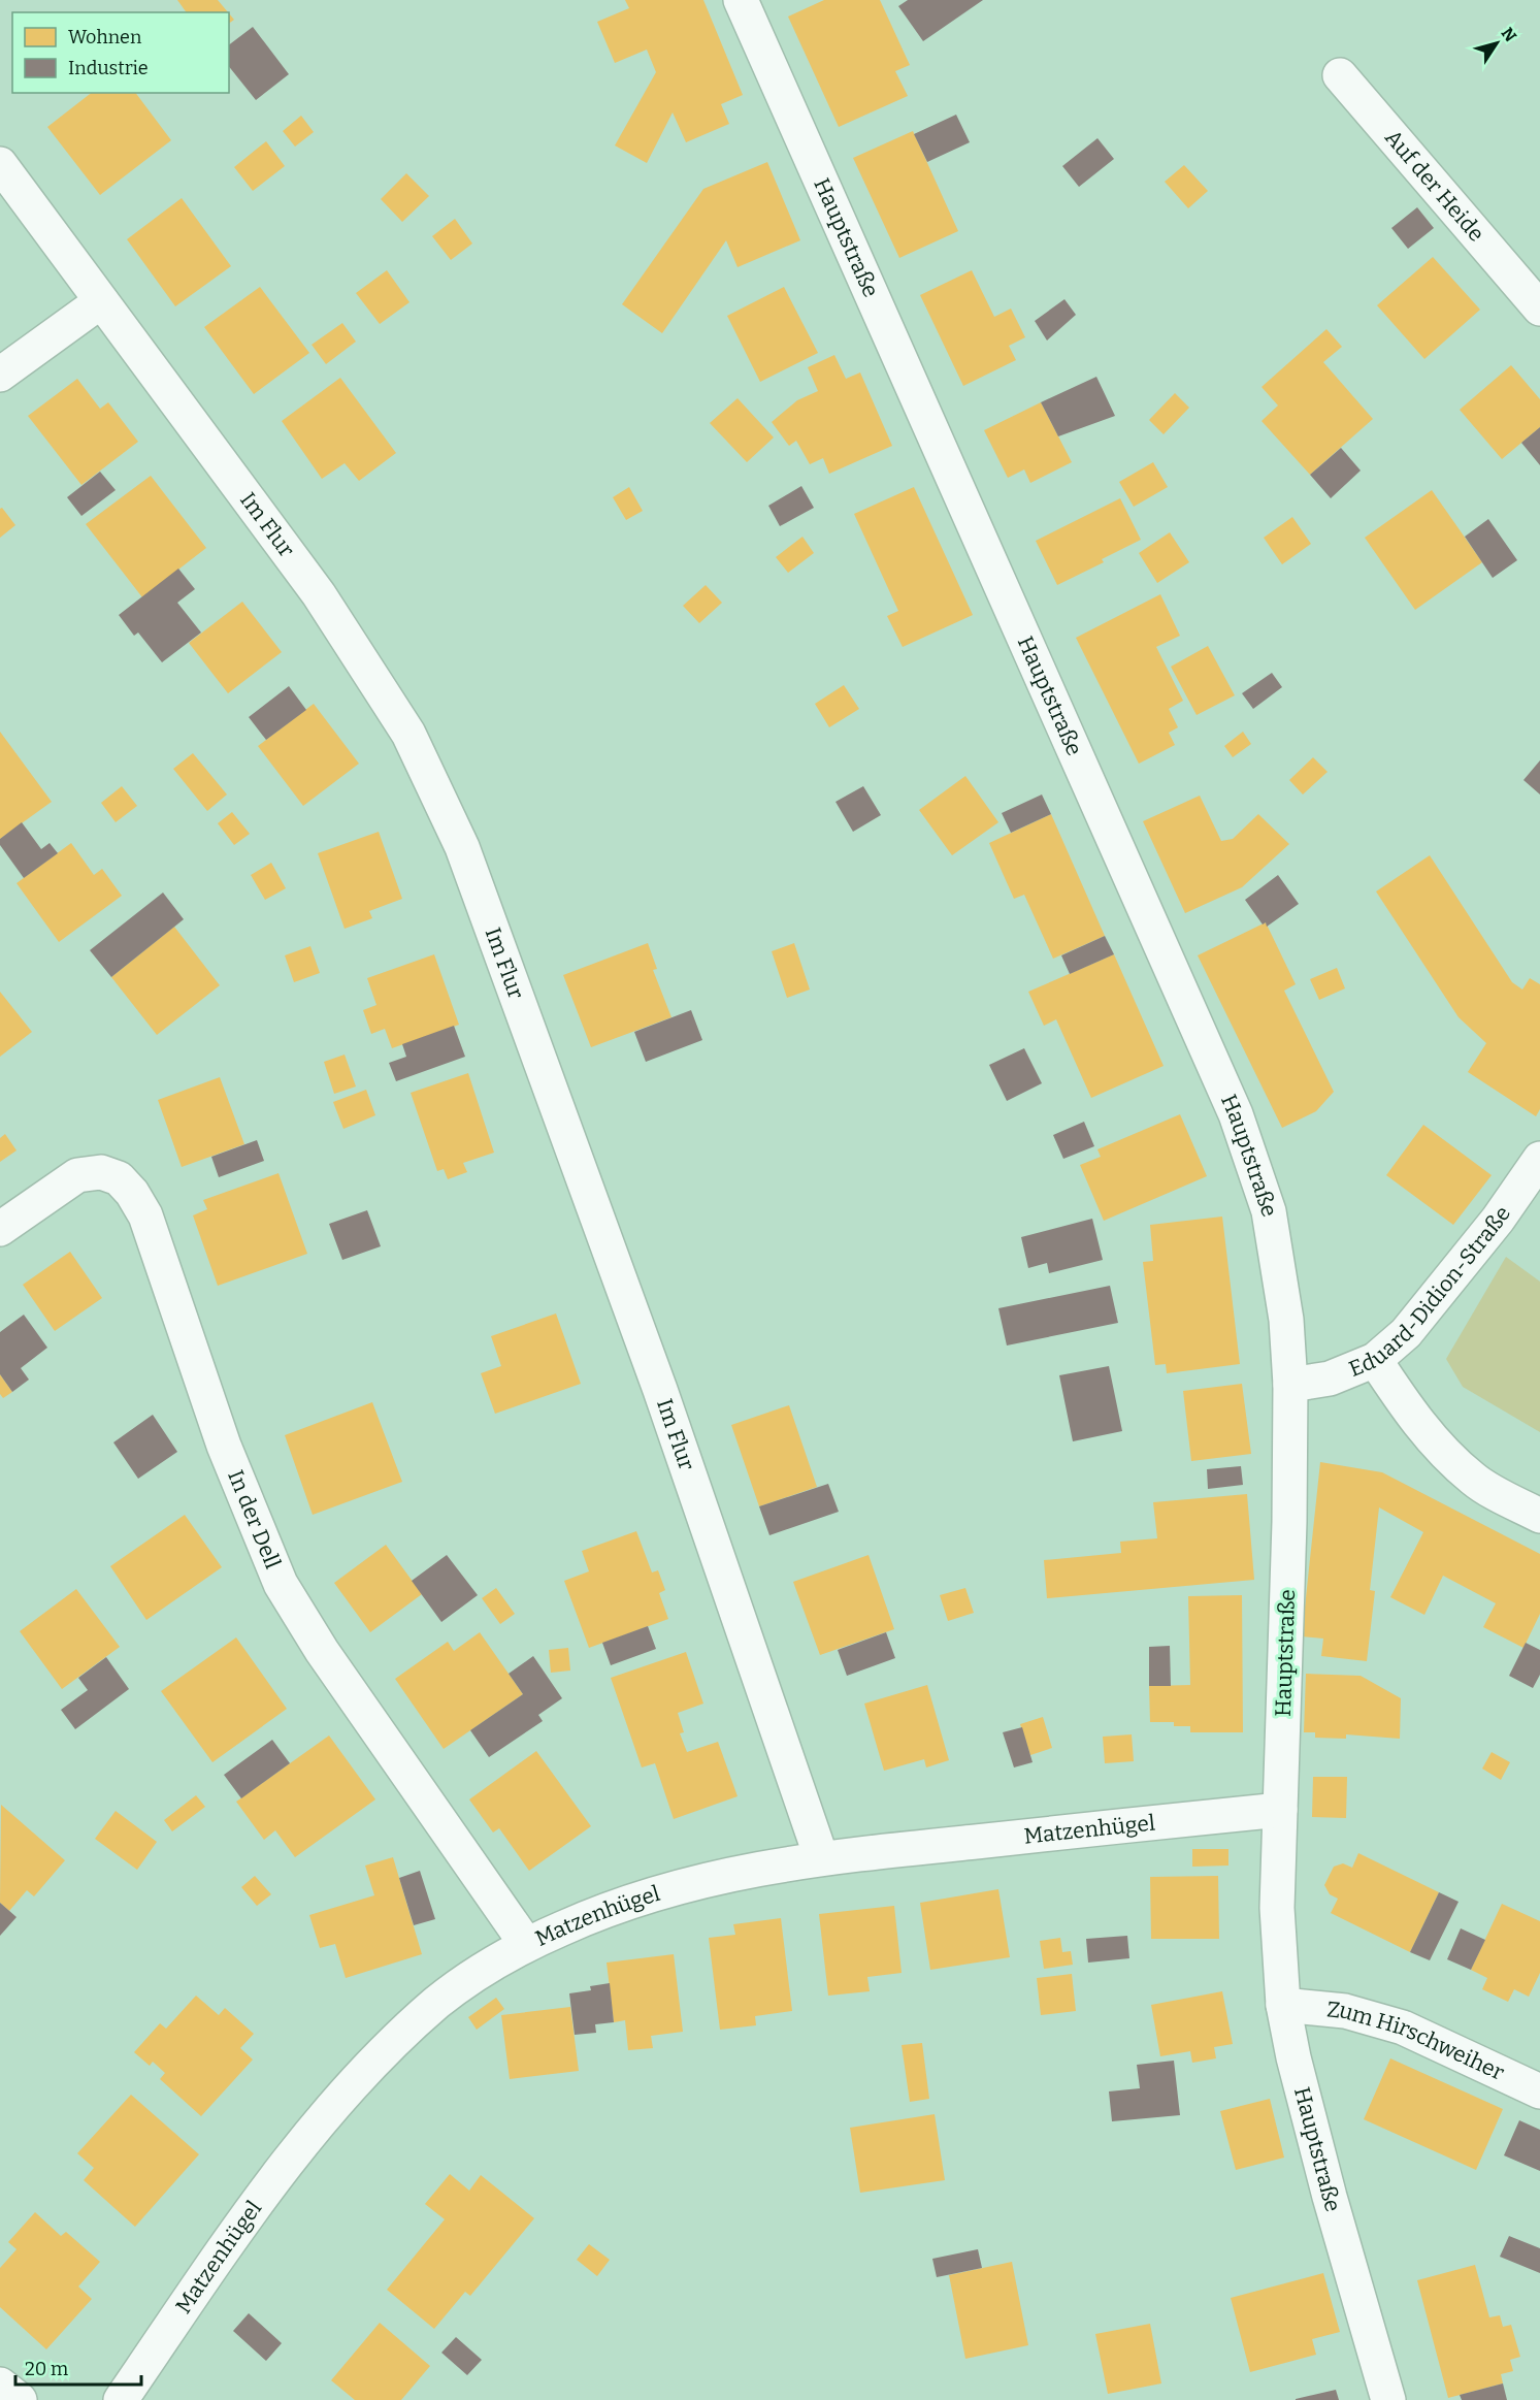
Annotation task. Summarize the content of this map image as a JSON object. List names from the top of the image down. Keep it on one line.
{"streets":{"street":["Auf der Heide","Hauptstraße","Im Flur","Eduard-Didion-Straße","In der Dell","Matzenhügel","Zum Hirschweiher"]},"crossings":[["Hauptstraße","Eduard-Didion-Straße"],["Hauptstraße","Matzenhügel"],["Hauptstraße","Zum Hirschweiher"],["Im Flur","Matzenhügel"],["In der Dell","Matzenhügel"]],"legend":["Wohnen","Industrie"],"scale_bar":"20 m","north":"top right"}
